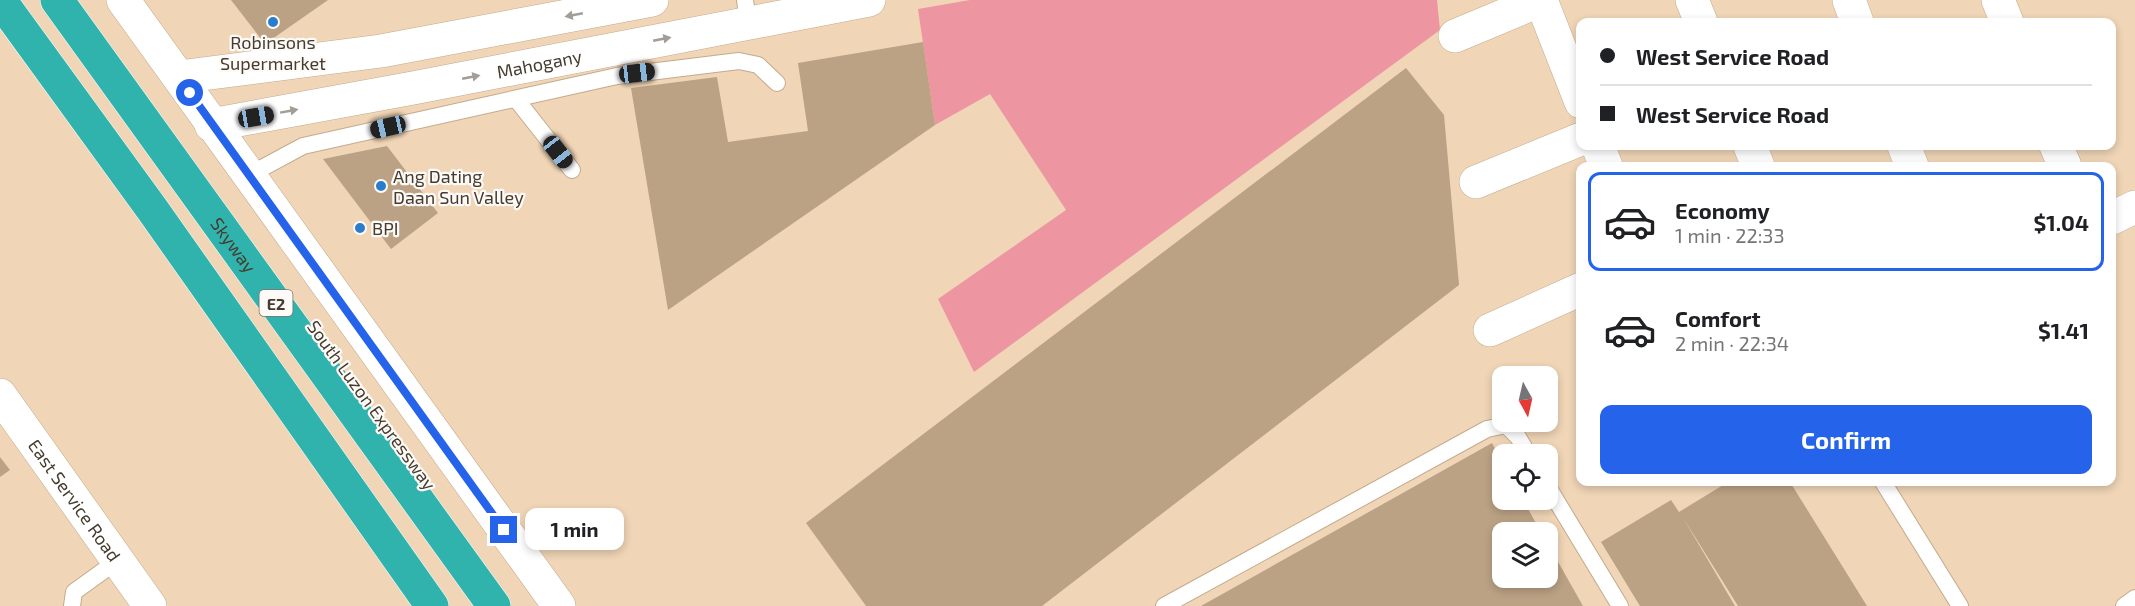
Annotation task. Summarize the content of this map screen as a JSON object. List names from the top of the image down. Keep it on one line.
{"streets":{"highway":["Skyway","E2","South Luzon Expressway"],"street":["Mahogany","East Service Road"]},"places":["Robinsons Supermarket","Ang Dating Daan Sun Valley","BPI"],"north":"bottom","page":{"banner":["West Service Road","West Service Road"],"list":[{"name":"Economy","note":"1 min · 22:33","value":"$1.04"},{"name":"Comfort","note":"2 min · 22:34","value":"$1.41"}],"buttons":"Confirm","bubble":"1 min"}}
